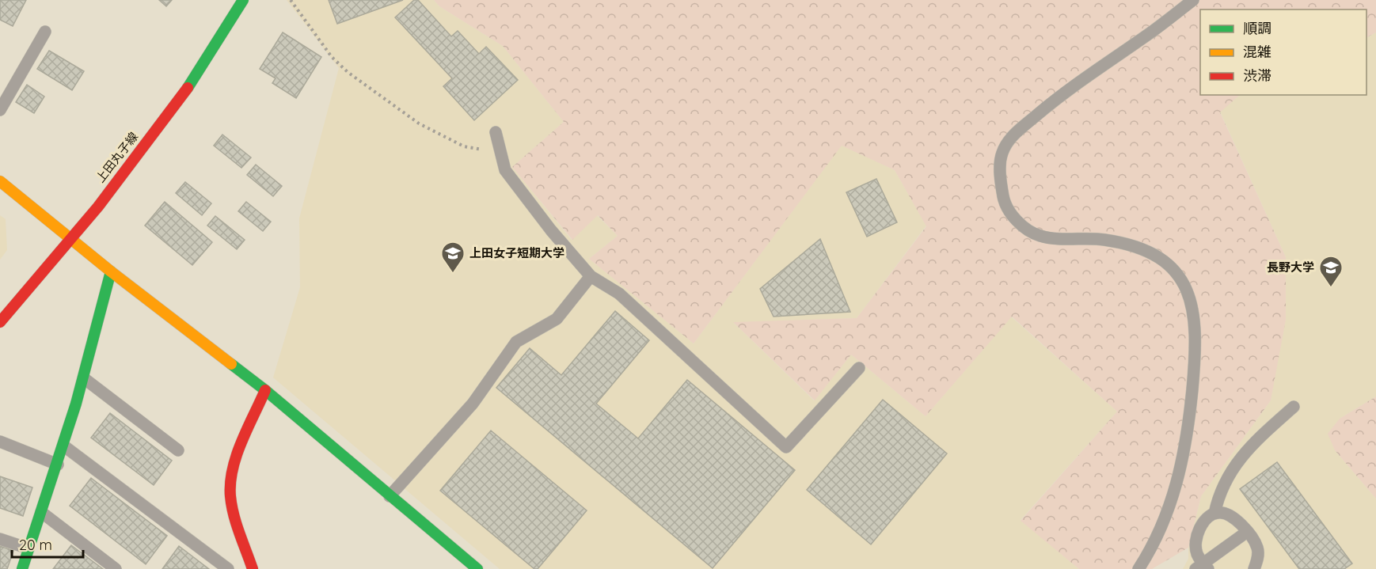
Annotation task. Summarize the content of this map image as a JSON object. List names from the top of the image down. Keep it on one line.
{"streets":{"street":["上田丸子線"]},"places":{"school or university":["上田女子短期大学","長野大学"]},"legend":["順調","混雑","渋滞"],"scale_bar":"20 m"}
